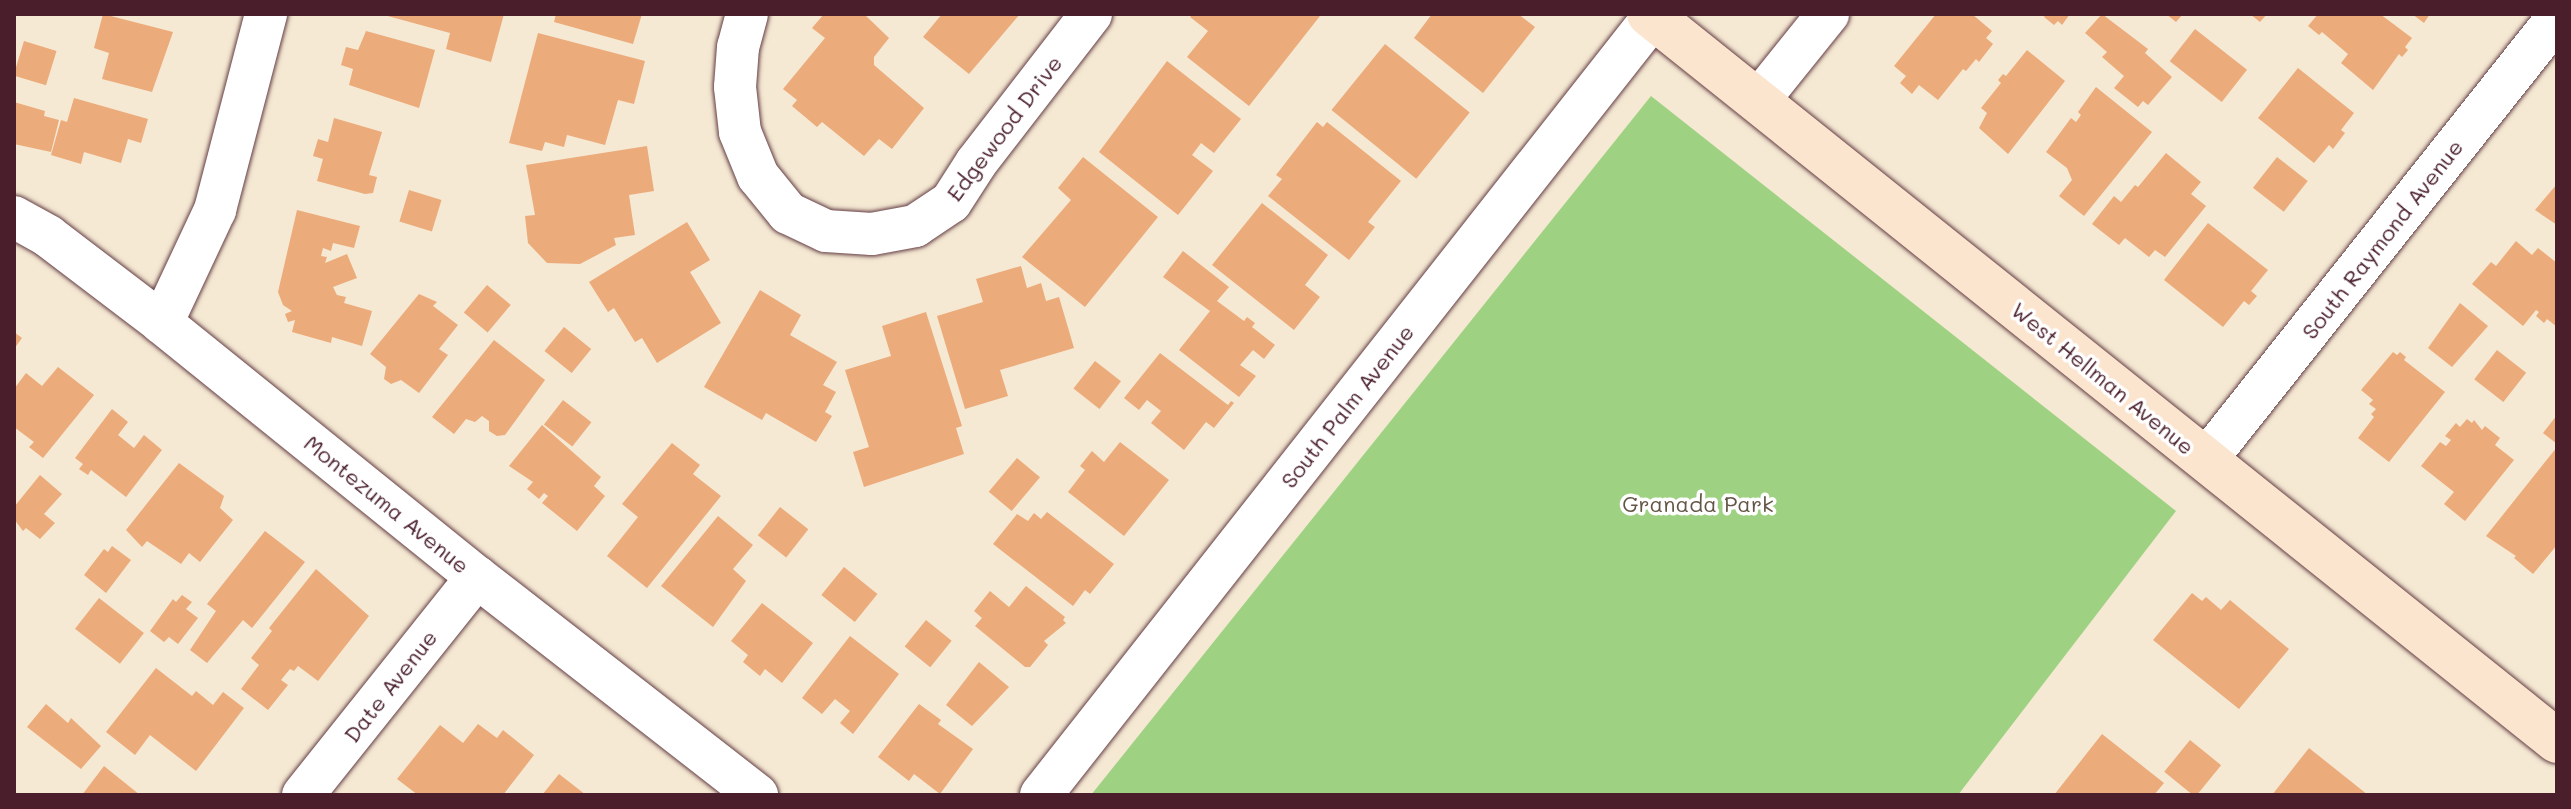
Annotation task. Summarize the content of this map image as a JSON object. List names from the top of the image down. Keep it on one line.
{"streets":{"street":["Edgewood Drive","South Raymond Avenue","West Hellman Avenue","South Palm Avenue","Montezuma Avenue","Date Avenue"]},"crossings":[["South Raymond Avenue","West Hellman Avenue"],["West Hellman Avenue","South Palm Avenue"],["Montezuma Avenue","Date Avenue"]],"parks":["Granada Park"]}
